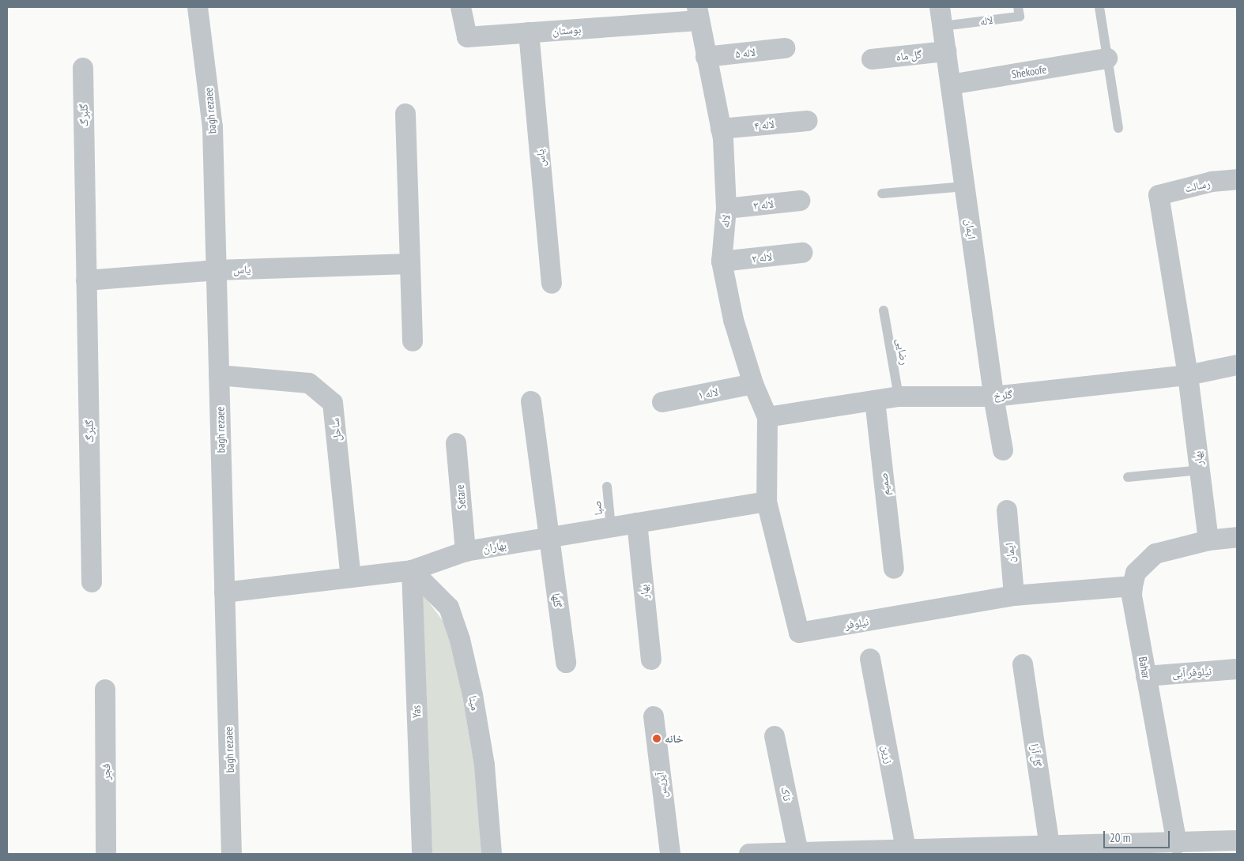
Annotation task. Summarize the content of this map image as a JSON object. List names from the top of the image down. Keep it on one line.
{"streets":{"street":["لاله","بوستان","لاله ۵","گل ماه","Shekoofe","bagh rezaee","گلبرگ","لاله ۴","یاس","رسالت","لاله ۳","ایمان","لاله ۲","لاله ۱","گلرخ","ساحل","بهار","صمیم","Setare","بهاران","گلها","نیلوفر","Bahar","نیلوفر آبی","مینا","Yas","زرین","گل آرا","فجر","آیریس","تاک"],"lane":["رضایی","صبا"]},"crossings":[["لاله","بوستان"],["لاله","لاله ۵"],["لاله","لاله ۴"],["لاله","لاله ۳"],["لاله","ایمان"],["لاله","لاله ۲"],["لاله","لاله ۱"],["لاله","گلرخ"],["لاله","نیلوفر"],["بوستان","یاس"],["گل ماه","ایمان"],["Shekoofe","ایمان"],["bagh rezaee","یاس"],["bagh rezaee","ساحل"],["bagh rezaee","بهاران"],["رسالت","بهار"],["ایمان","گلرخ"],["ایمان","نیلوفر"],["رضایی","گلرخ"],["گلرخ","بهار"],["گلرخ","صمیم"],["گلرخ","نیلوفر"],["ساحل","بهاران"],["بهار","بهاران"],["بهار","Bahar"],["Setare","بهاران"],["صبا","بهاران"],["بهاران","گلها"],["بهاران","نیلوفر"],["بهاران","مینا"],["بهاران","Yas"],["نیلوفر","Bahar"],["Bahar","نیلوفر آبی"],["مینا","Yas"]],"places":["خانه"],"scale_bar":"20 m"}
